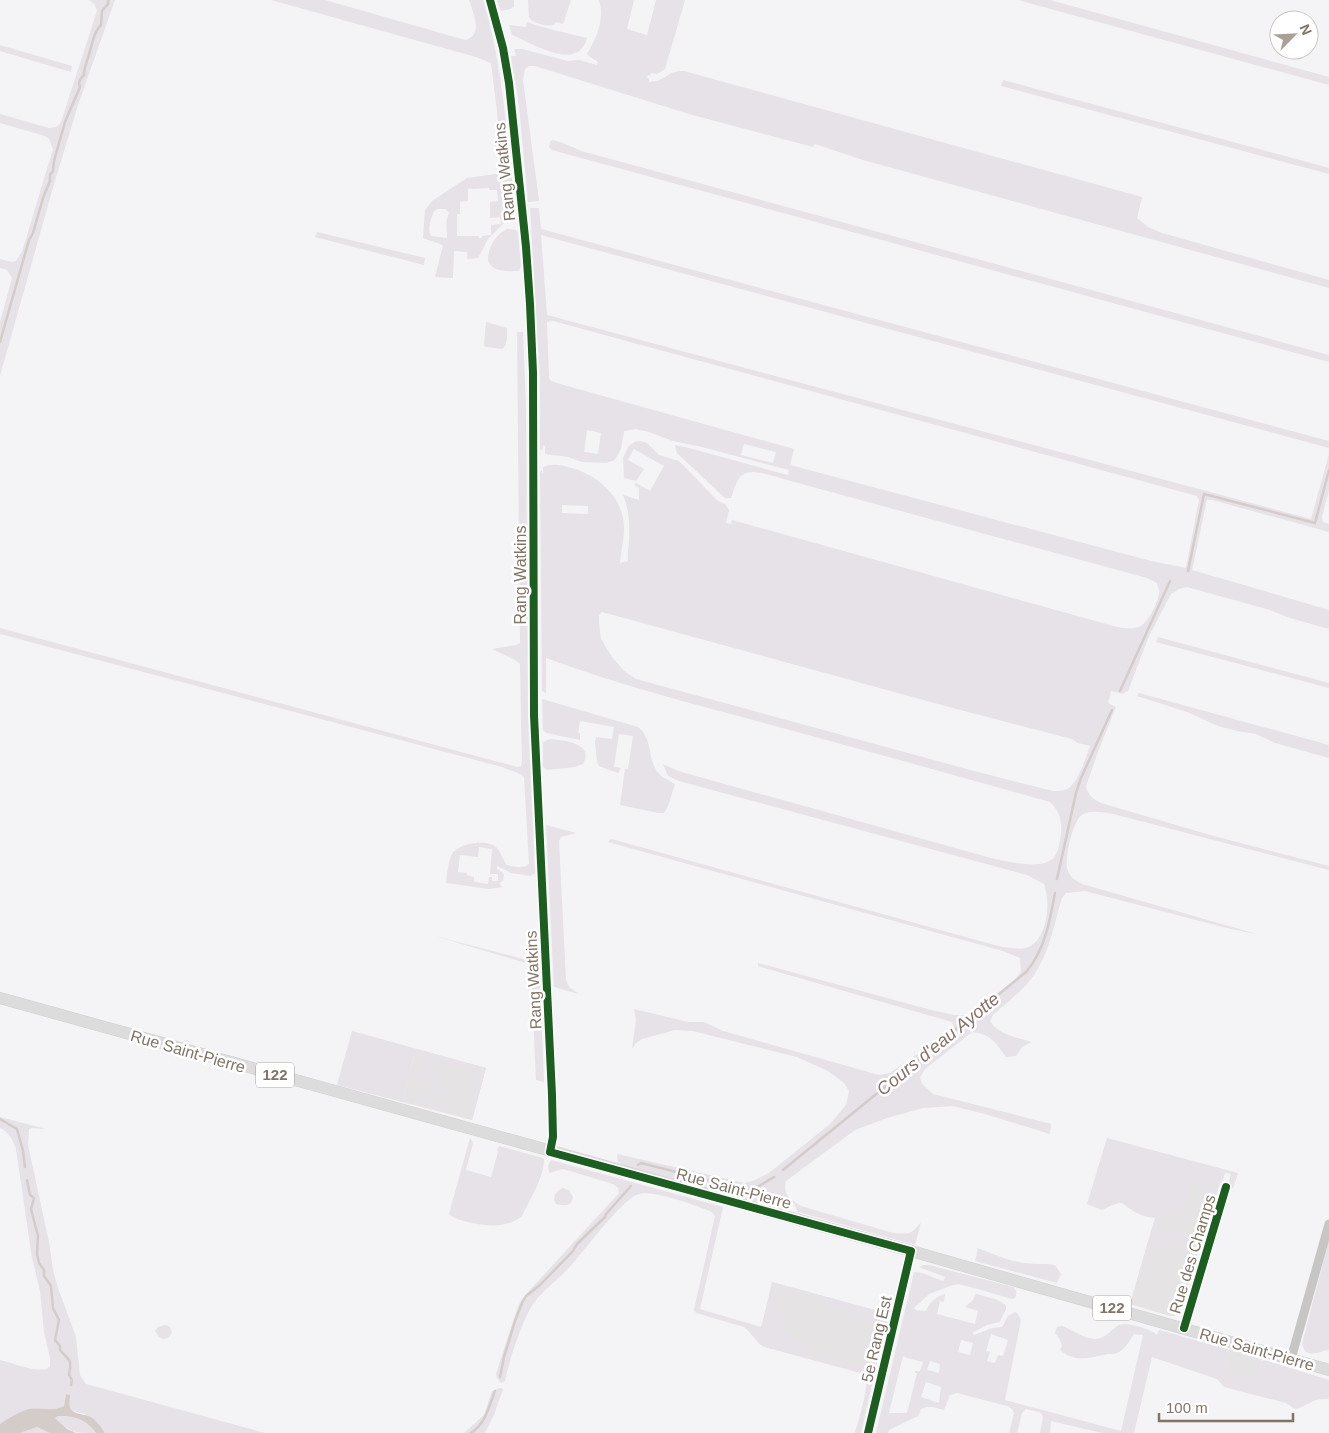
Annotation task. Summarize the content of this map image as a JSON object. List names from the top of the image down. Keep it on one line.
{"streets":{"main road":["Rue Saint-Pierre","122"],"street":["Rang Watkins","Rue des Champs","5e Rang Est"]},"crossings":[["Rang Watkins","Rue Saint-Pierre"],["Rue Saint-Pierre","Rue des Champs"],["Rue Saint-Pierre","5e Rang Est"]],"water":["Cours d'eau Ayotte"],"scale_bar":"100 m","north":"top right"}
